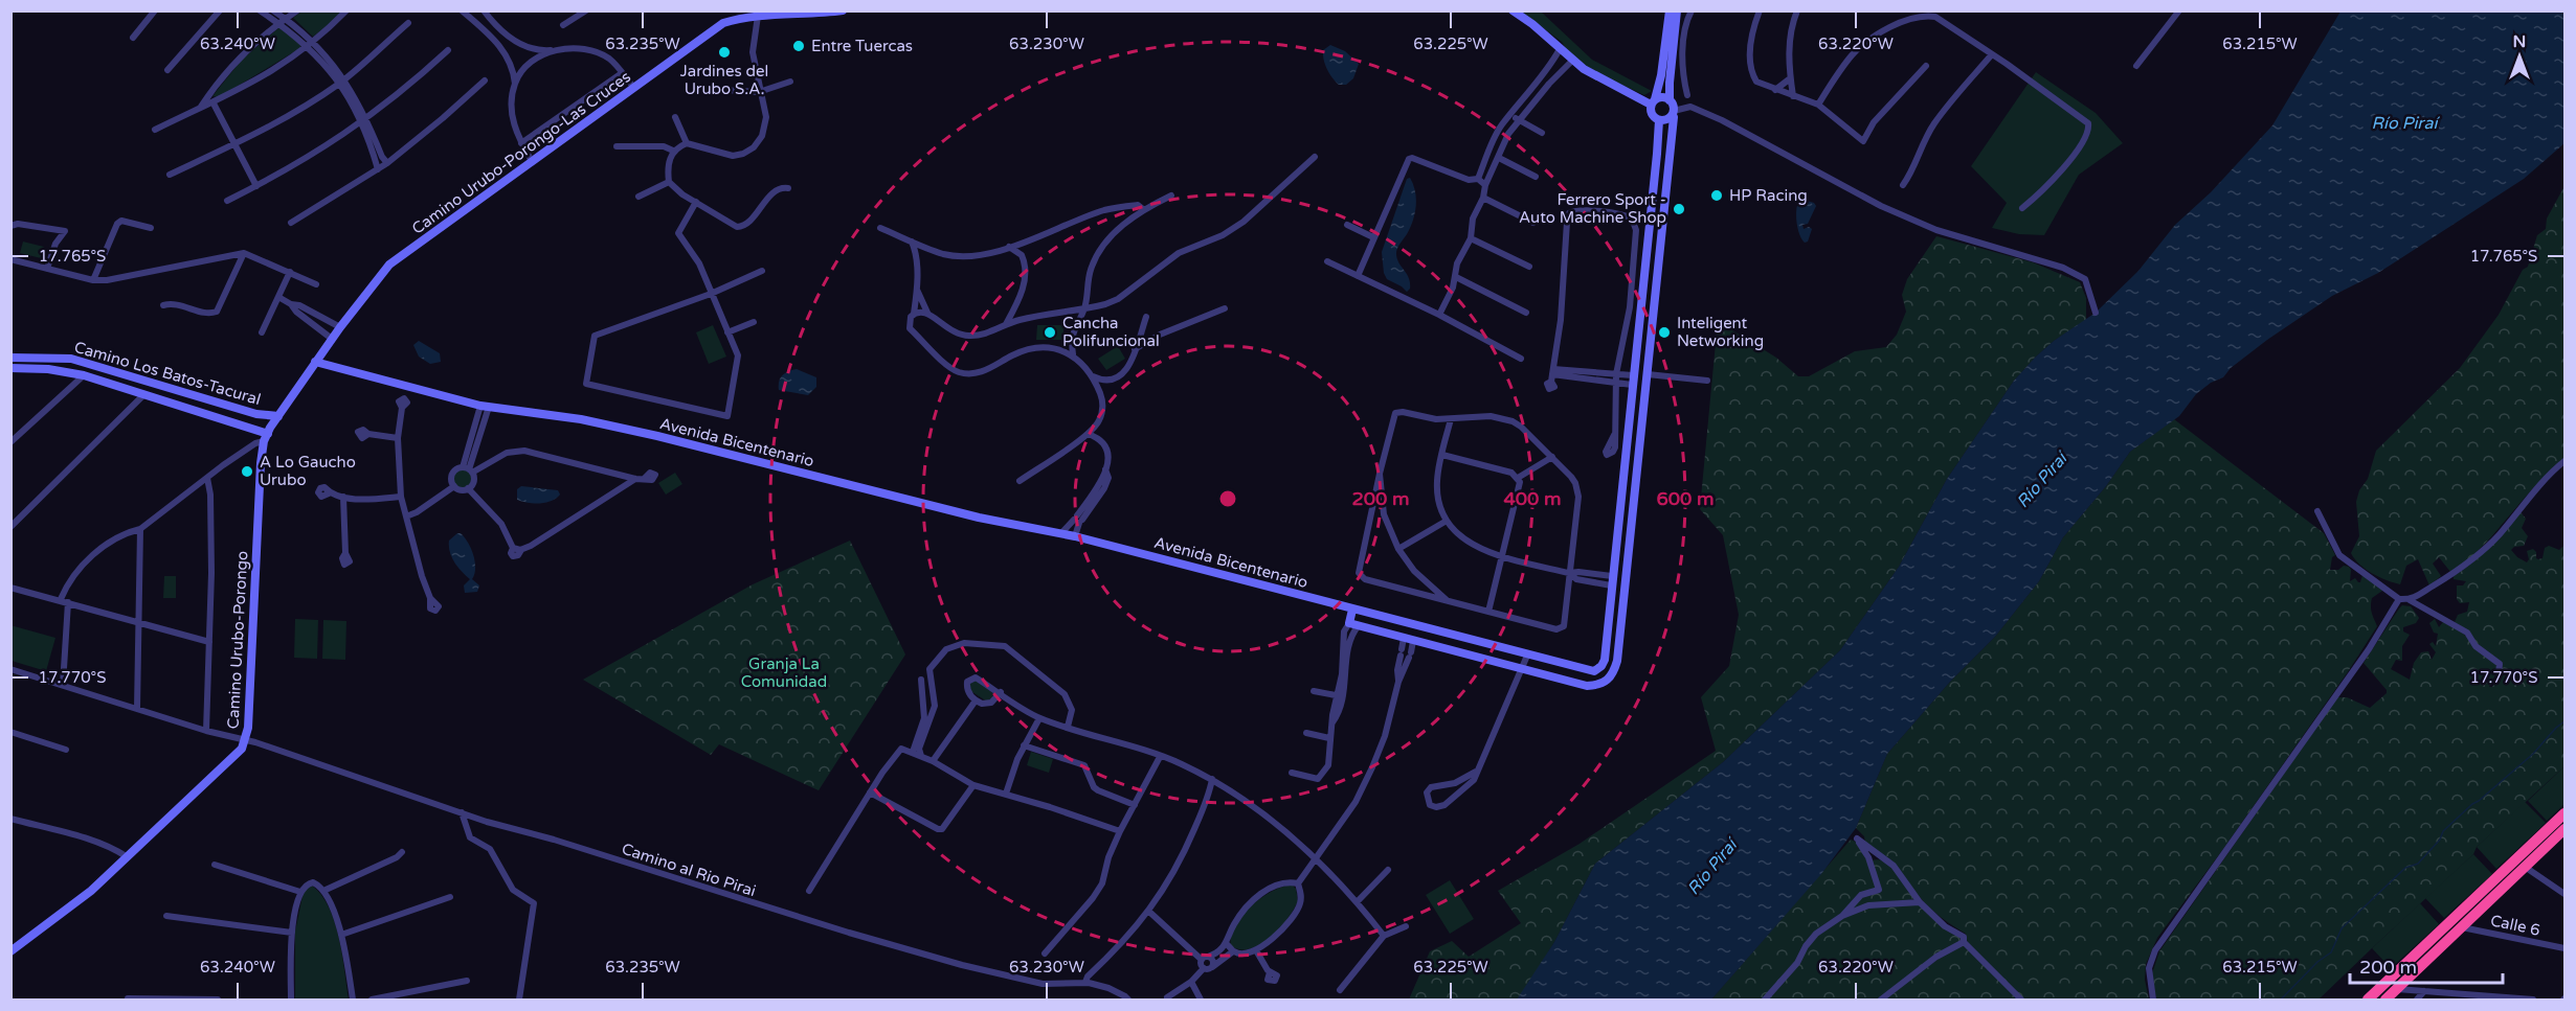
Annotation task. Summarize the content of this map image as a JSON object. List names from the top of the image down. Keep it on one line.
{"streets":{"street":["Camino Urubo-Porongo-Las Cruces","Camino Los Batos-Tacural","Avenida Bicentenario","Camino Urubo-Porongo","Camino al Rio Pirai","Calle 6"]},"crossings":[["Camino Urubo-Porongo-Las Cruces","Camino Los Batos-Tacural"],["Camino Urubo-Porongo-Las Cruces","Avenida Bicentenario"],["Camino Urubo-Porongo-Las Cruces","Camino Urubo-Porongo"],["Camino Los Batos-Tacural","Camino Urubo-Porongo"],["Camino Urubo-Porongo","Camino al Rio Pirai"]],"water":["Río Piraí"],"parks":["Granja La Comunidad"],"places":["Entre Tuercas","Jardines del Urubo S.A.","HP Racing","Ferrero Sport - Auto Machine Shop","Cancha Polifuncional","Inteligent Networking","A Lo Gaucho Urubo"],"scale_bar":"200 m","north":"top","coordinates":["63.240°W","63.235°W","63.230°W","63.225°W","63.220°W","63.215°W","17.765°S","17.770°S"],"rings":["200 m","400 m","600 m"]}
